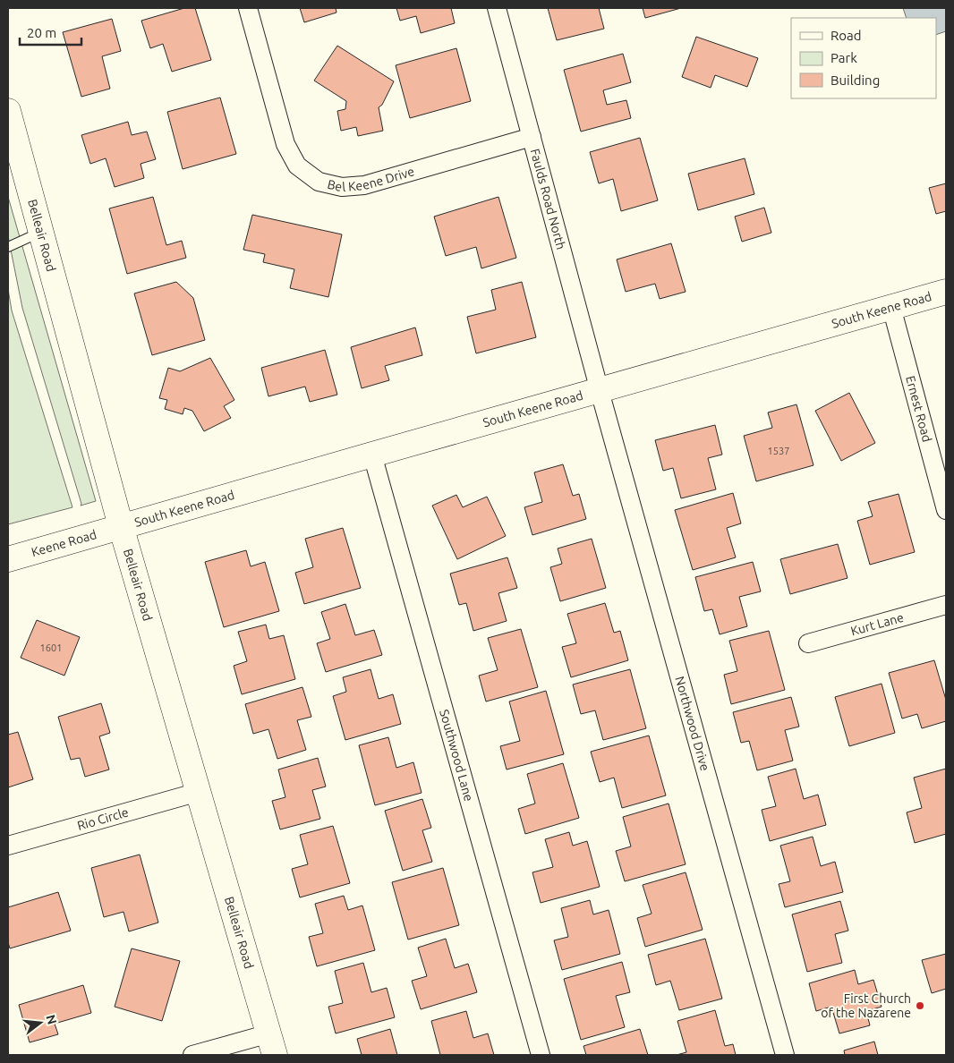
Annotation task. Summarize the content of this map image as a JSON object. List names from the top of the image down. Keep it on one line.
{"streets":{"main road":["Belleair Road","South Keene Road","Keene Road"],"street":["Bel Keene Drive","Faulds Road North","Ernest Road","Kurt Lane","Northwood Drive","Southwood Lane","Rio Circle"]},"crossings":[["Bel Keene Drive","Faulds Road North"],["Faulds Road North","South Keene Road"],["Faulds Road North","Northwood Drive"],["Belleair Road","South Keene Road"],["Belleair Road","Keene Road"],["Belleair Road","Rio Circle"],["South Keene Road","Ernest Road"],["South Keene Road","Keene Road"],["South Keene Road","Northwood Drive"],["South Keene Road","Southwood Lane"]],"places":["First Church of the Nazarene"],"house_numbers":["1537","1601"],"legend":["Road","Park","Building"],"scale_bar":"20 m","north":"right"}
